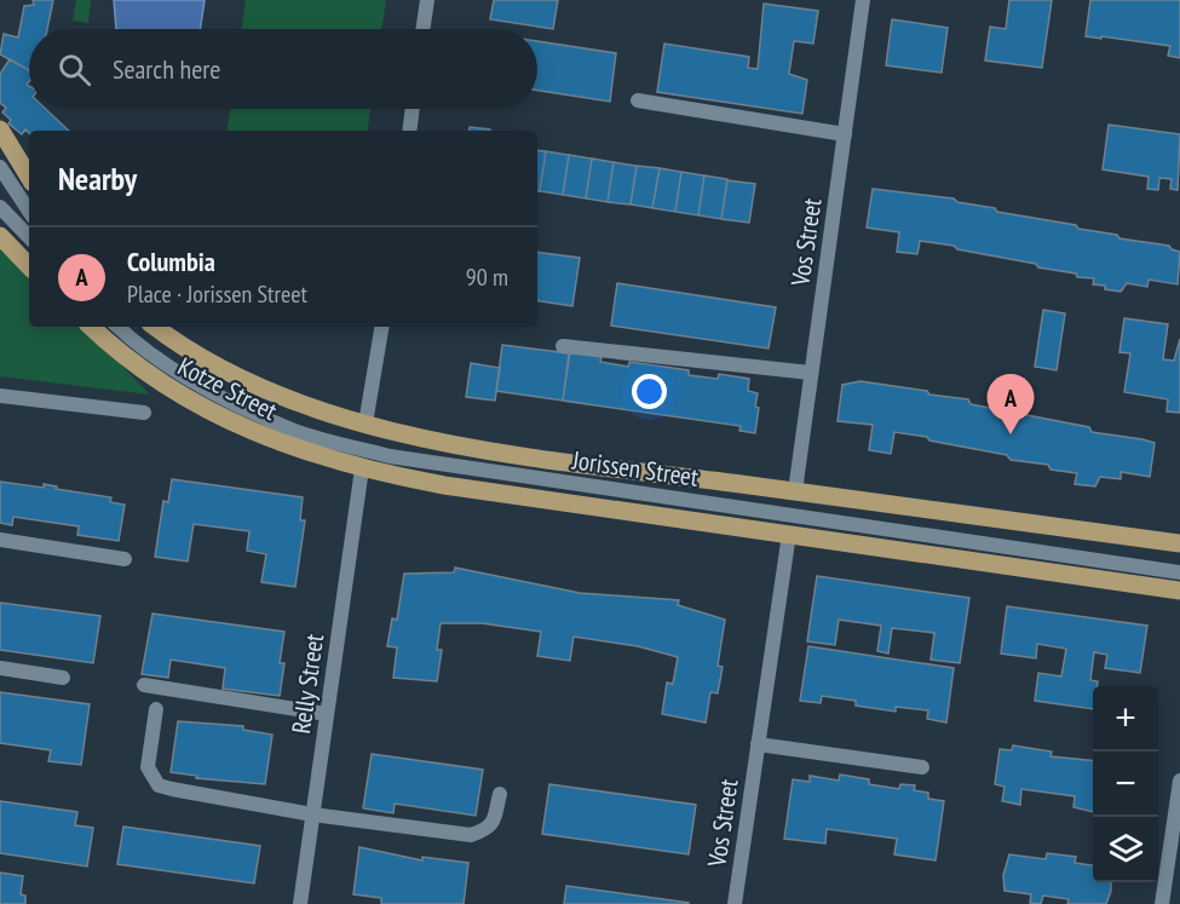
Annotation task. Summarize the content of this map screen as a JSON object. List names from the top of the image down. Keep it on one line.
{"streets":{"main road":["Kotze Street","Jorissen Street"],"street":["Vos Street","Relly Street"]},"crossings":[["Vos Street","Jorissen Street"],["Kotze Street","Jorissen Street"],["Kotze Street","Relly Street"],["Jorissen Street","Relly Street"]],"page":{"search":"Search here","heading":"Nearby","list":[{"mark":"A","name":"Columbia","note":"Place · Jorissen Street","value":"90 m"}],"pins":"A","map_buttons":["+","−"]}}
